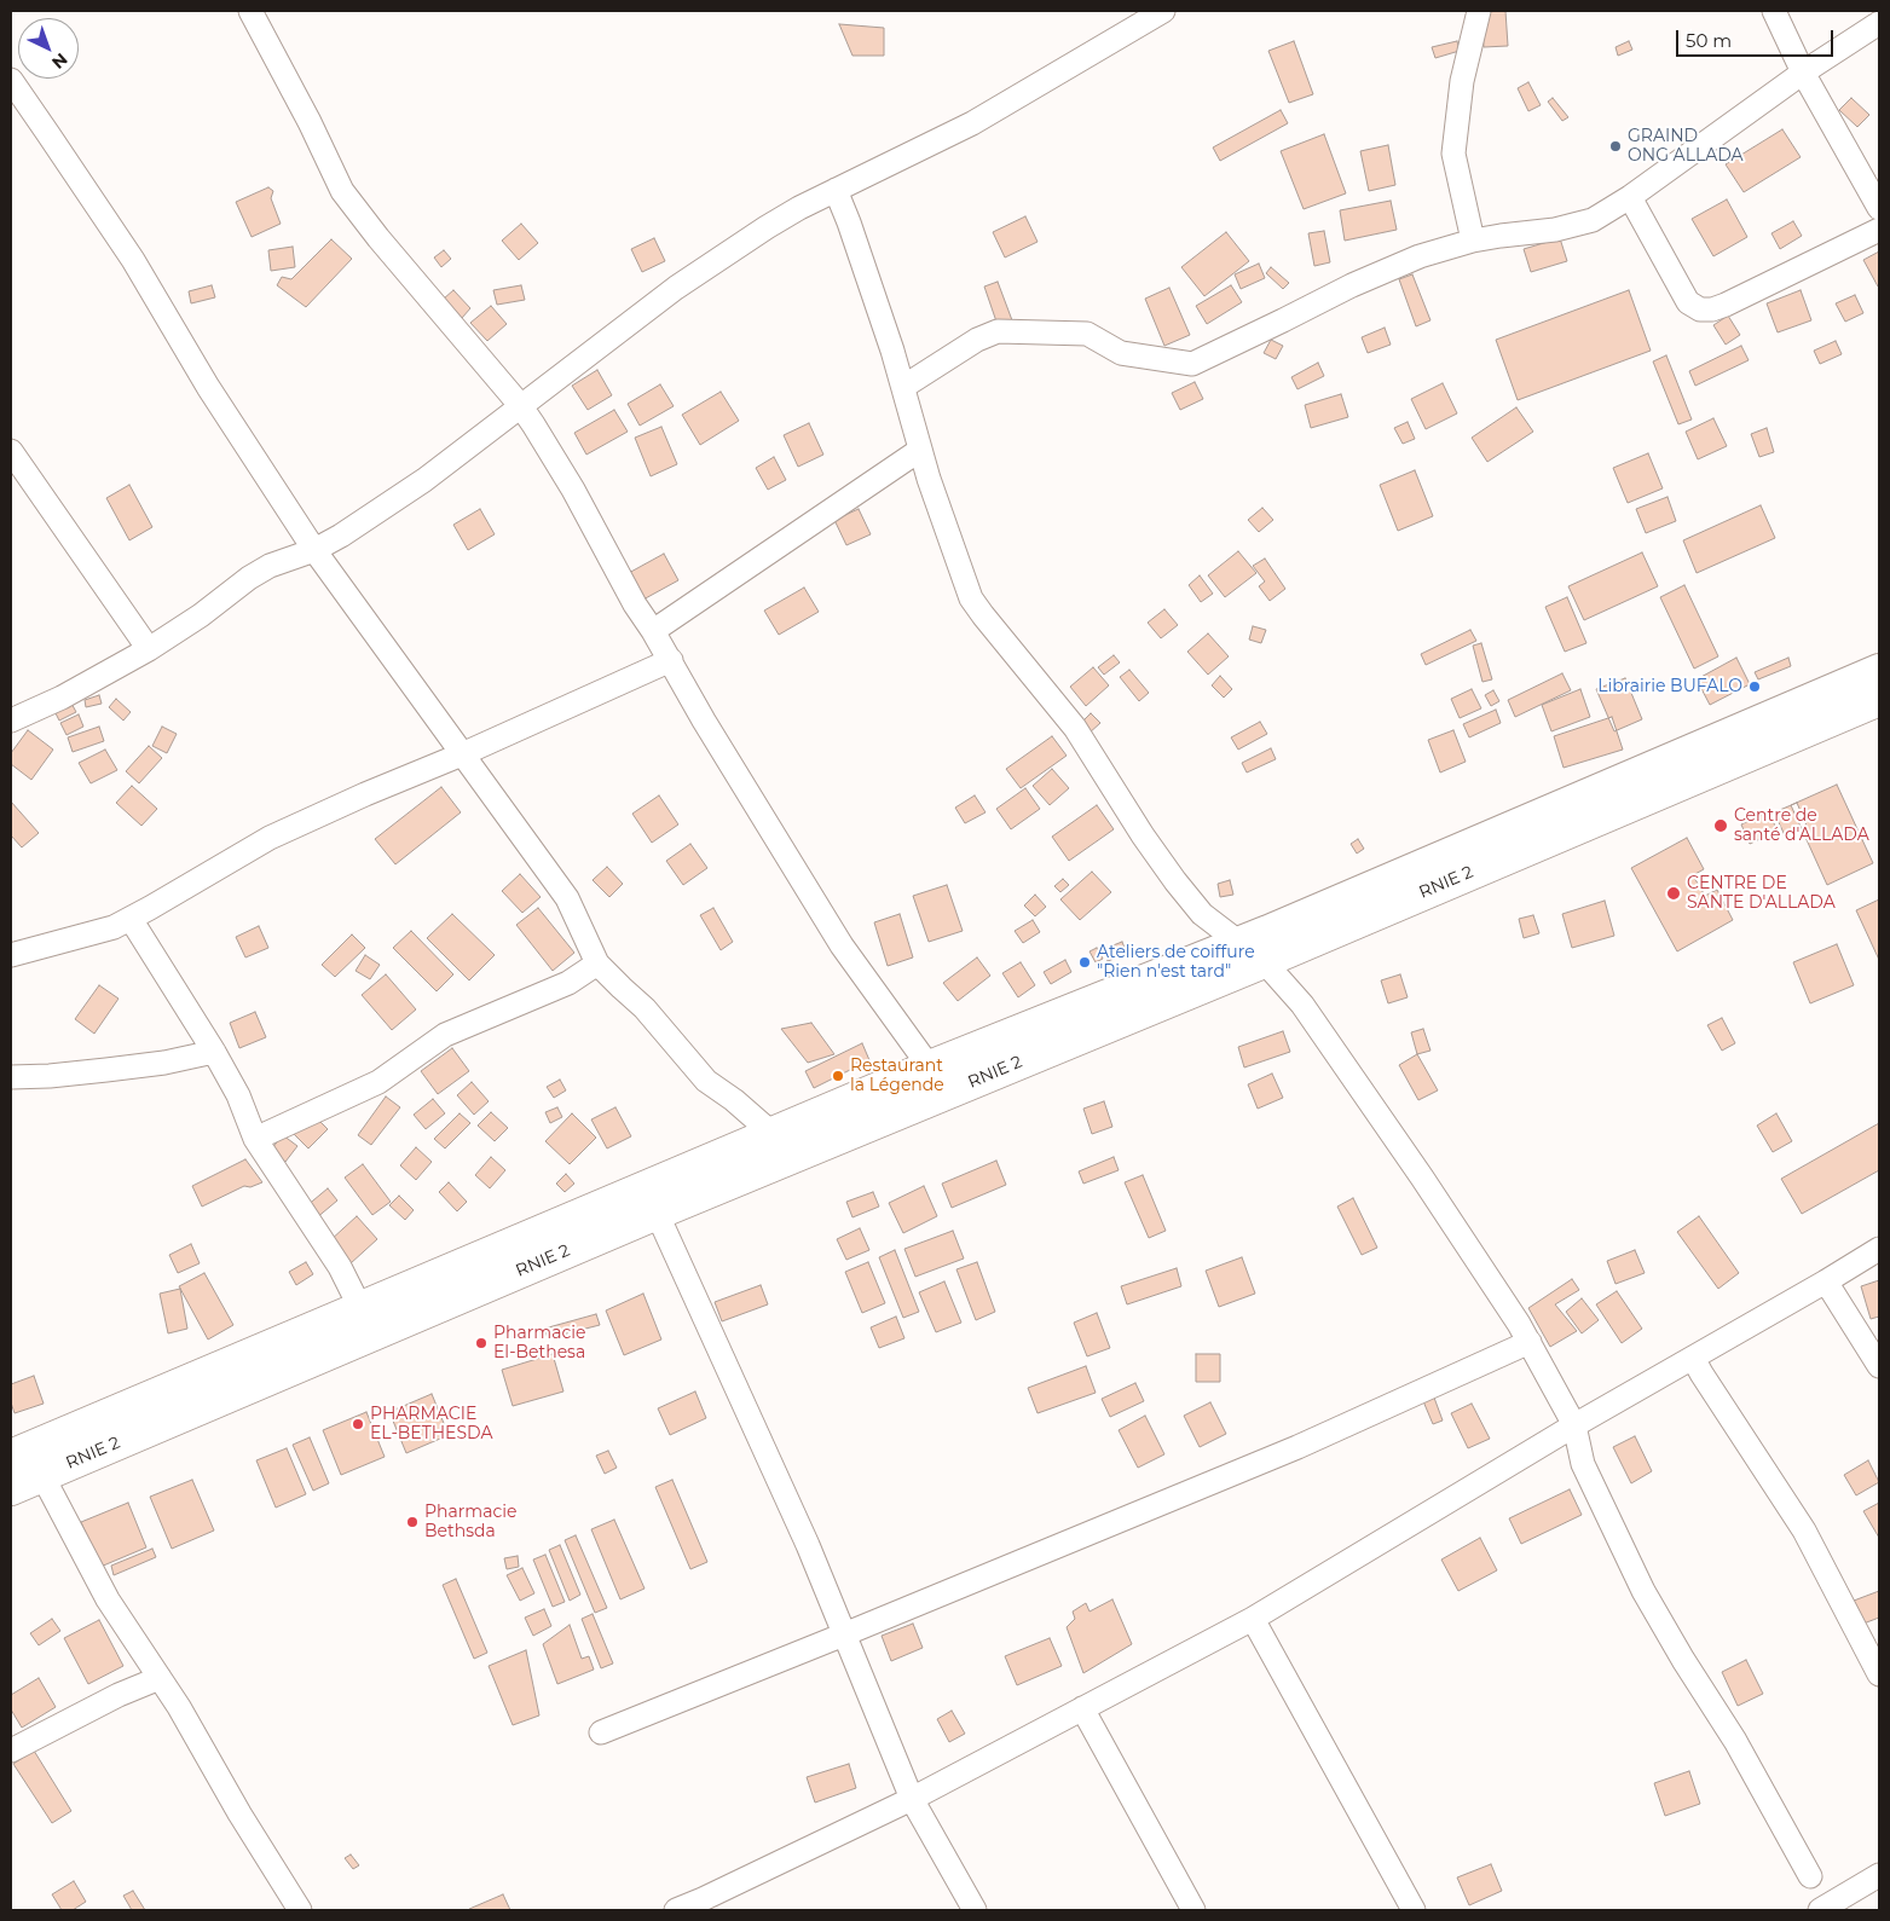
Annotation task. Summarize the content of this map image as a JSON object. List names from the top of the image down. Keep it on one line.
{"streets":{"highway":["RNIE 2"]},"places":["GRAIND ONG ALLADA","Librairie BUFALO","Centre de santé d'ALLADA","CENTRE DE SANTE D'ALLADA","Ateliers de coiffure \"Rien n'est tard\"","Restaurant la Légende","Pharmacie El-Bethesa","PHARMACIE EL-BETHESDA","Pharmacie Bethsda"],"scale_bar":"50 m","north":"bottom right"}
